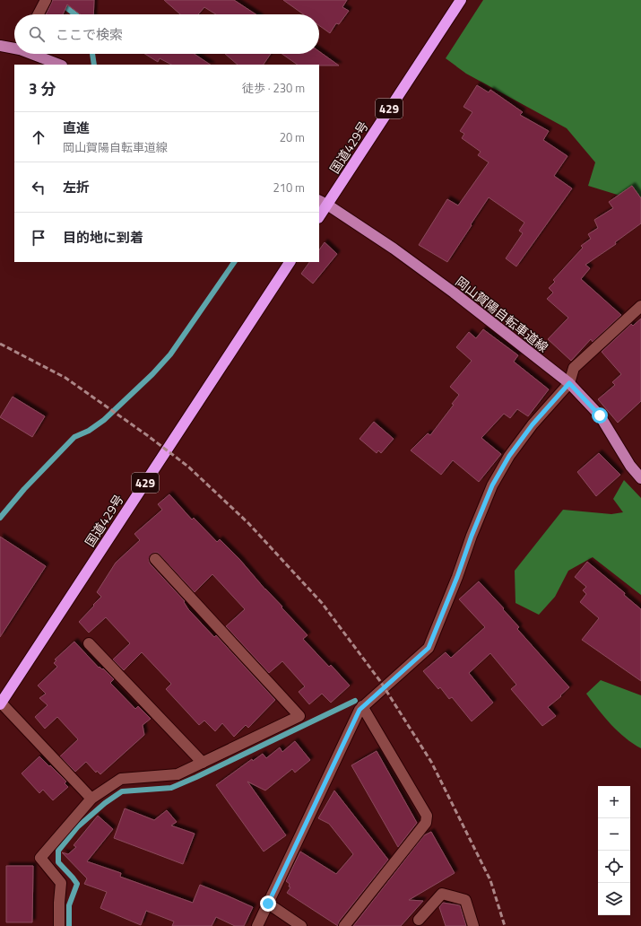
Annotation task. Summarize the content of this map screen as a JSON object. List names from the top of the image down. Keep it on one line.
{"streets":{"highway":["429","国道429号"],"main road":["岡山賀陽自転車道線"]},"crossings":[["国道429号","岡山賀陽自転車道線"]],"page":{"search":"ここで検索","heading":["3 分","徒歩 · 230 m"],"list":[["直進","岡山賀陽自転車道線","20 m"],["左折","210 m"],"目的地に到着"],"map_buttons":["+","−"]}}
